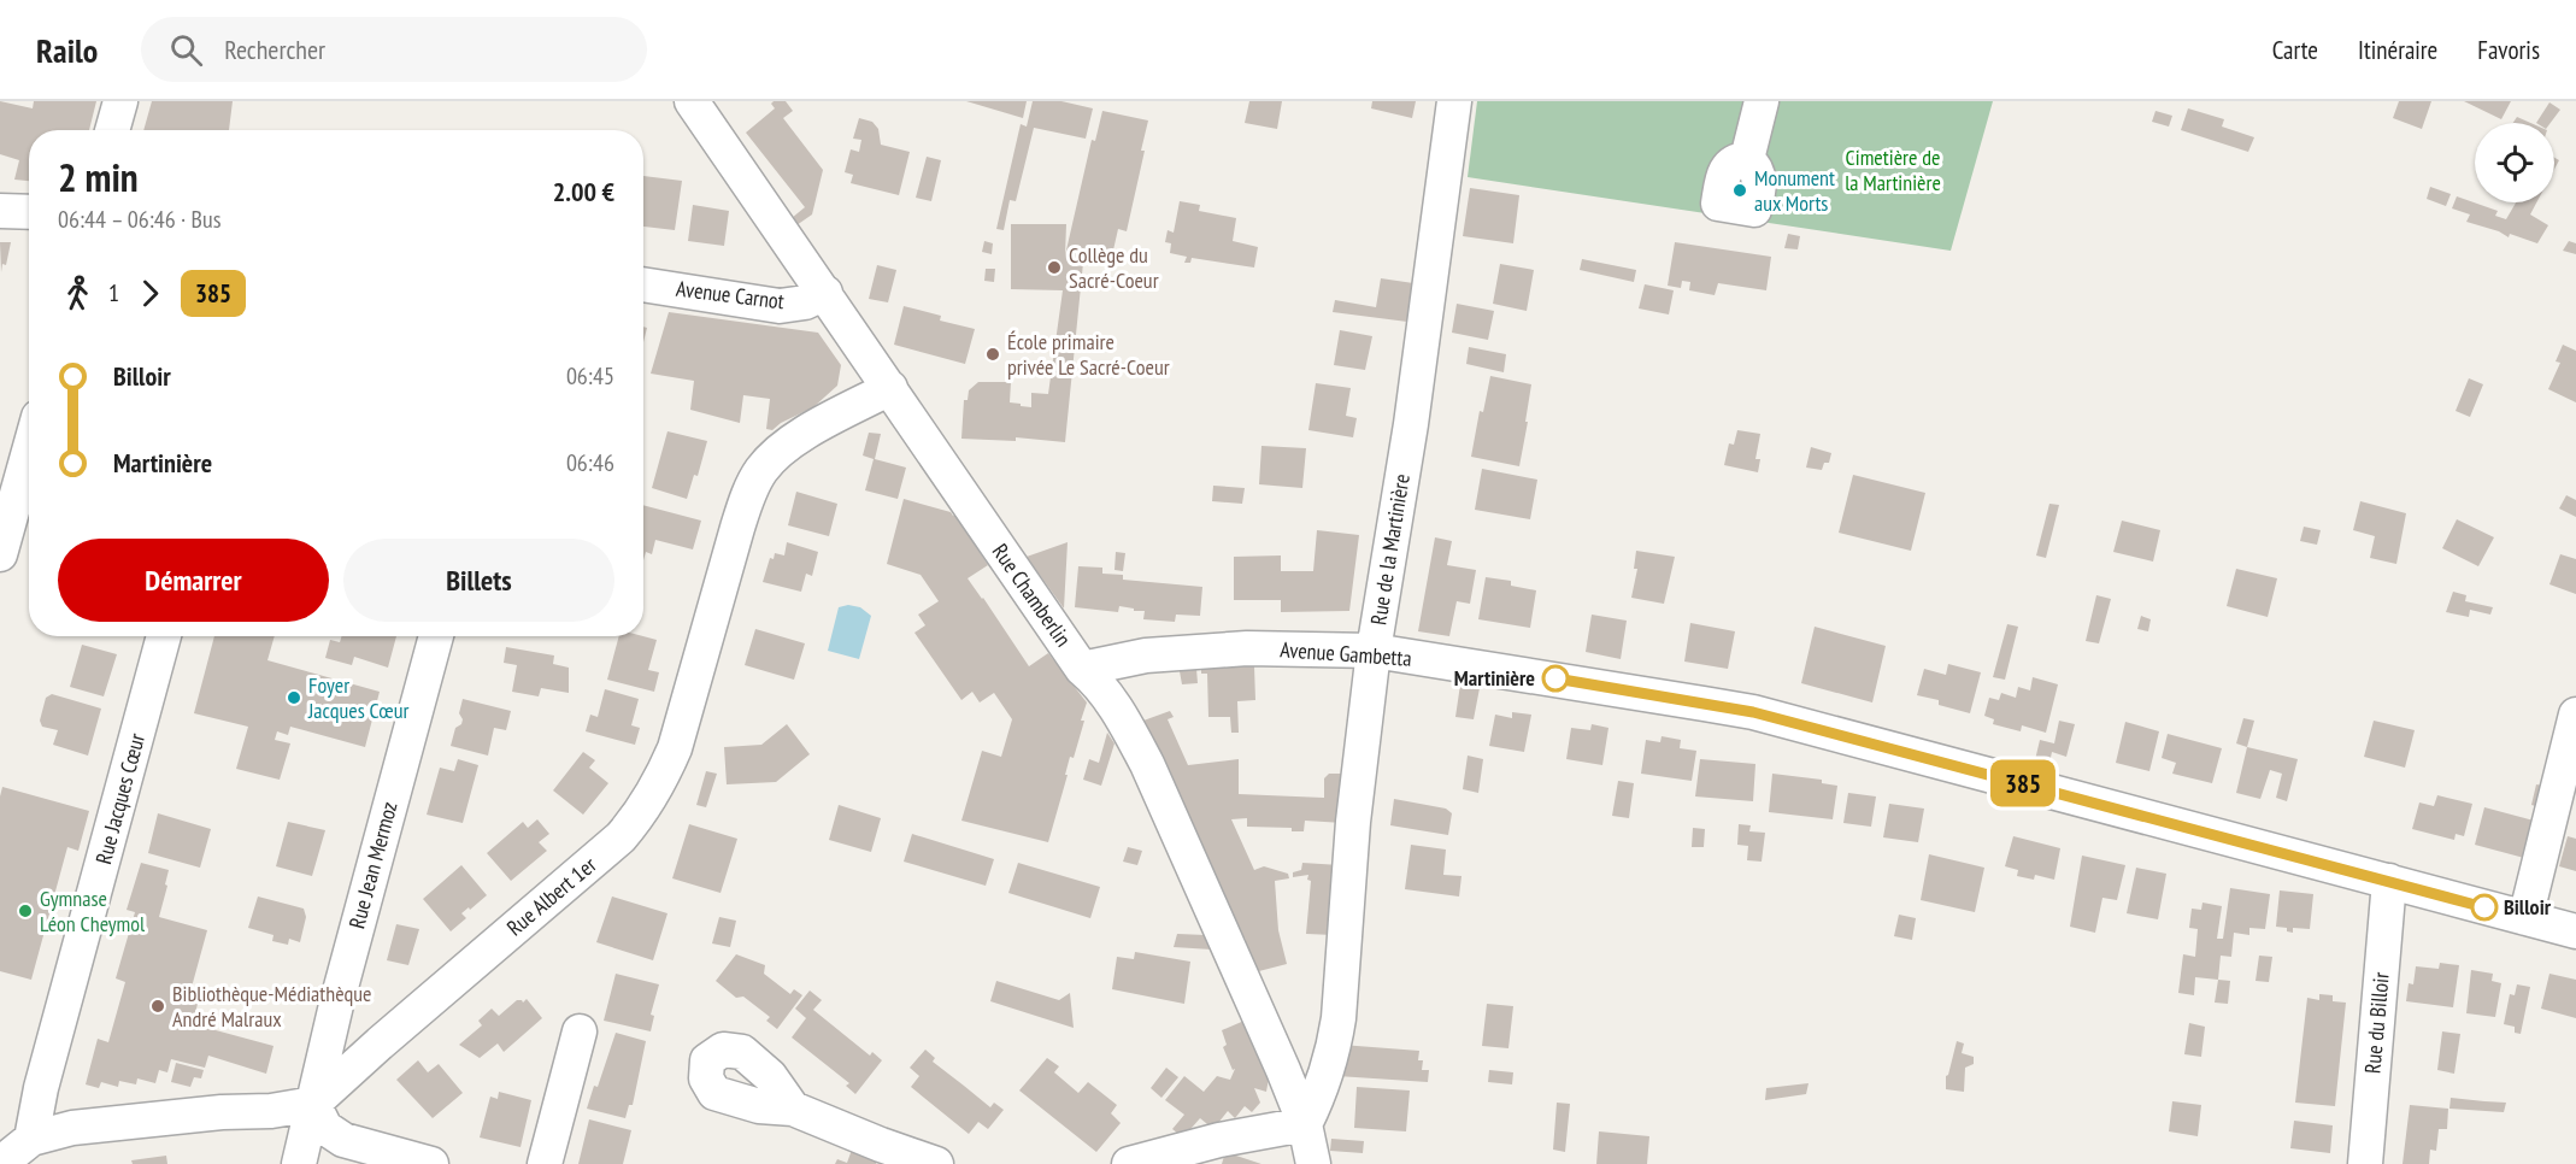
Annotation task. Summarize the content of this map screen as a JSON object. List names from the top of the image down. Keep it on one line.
{"streets":{"street":["Avenue Carnot","Rue de la Martinière","Rue Chamberlin","Avenue Gambetta","Rue Jacques Cœur","Rue Jean Mermoz","Rue Albert 1er","Rue du Billoir"]},"crossings":[["Avenue Carnot","Rue Chamberlin"],["Rue de la Martinière","Rue Chamberlin"],["Rue de la Martinière","Avenue Gambetta"],["Rue Chamberlin","Avenue Gambetta"],["Rue Chamberlin","Rue Albert 1er"],["Avenue Gambetta","Rue du Billoir"],["Rue Jean Mermoz","Rue Albert 1er"]],"parks":["Cimetière de la Martinière"],"places":["Monument aux Morts","Collège du Sacré-Coeur","École primaire privée Le Sacré-Coeur","Martinière","Foyer Jacques Cœur","Billoir","Gymnase Léon Cheymol","Bibliothèque-Médiathèque André Malraux"],"lines":["bus line 385"],"page":{"header":"Railo","search":"Rechercher","nav":["Carte","Itinéraire","Favoris"],"on_map":"385","heading":["2 min","06:44 – 06:46 · Bus","2.00 €"],"legs":["1","385"],"list":[{"name":"Billoir","value":"06:45"},{"name":"Martinière","value":"06:46"}],"buttons":["Démarrer","Billets"]}}
